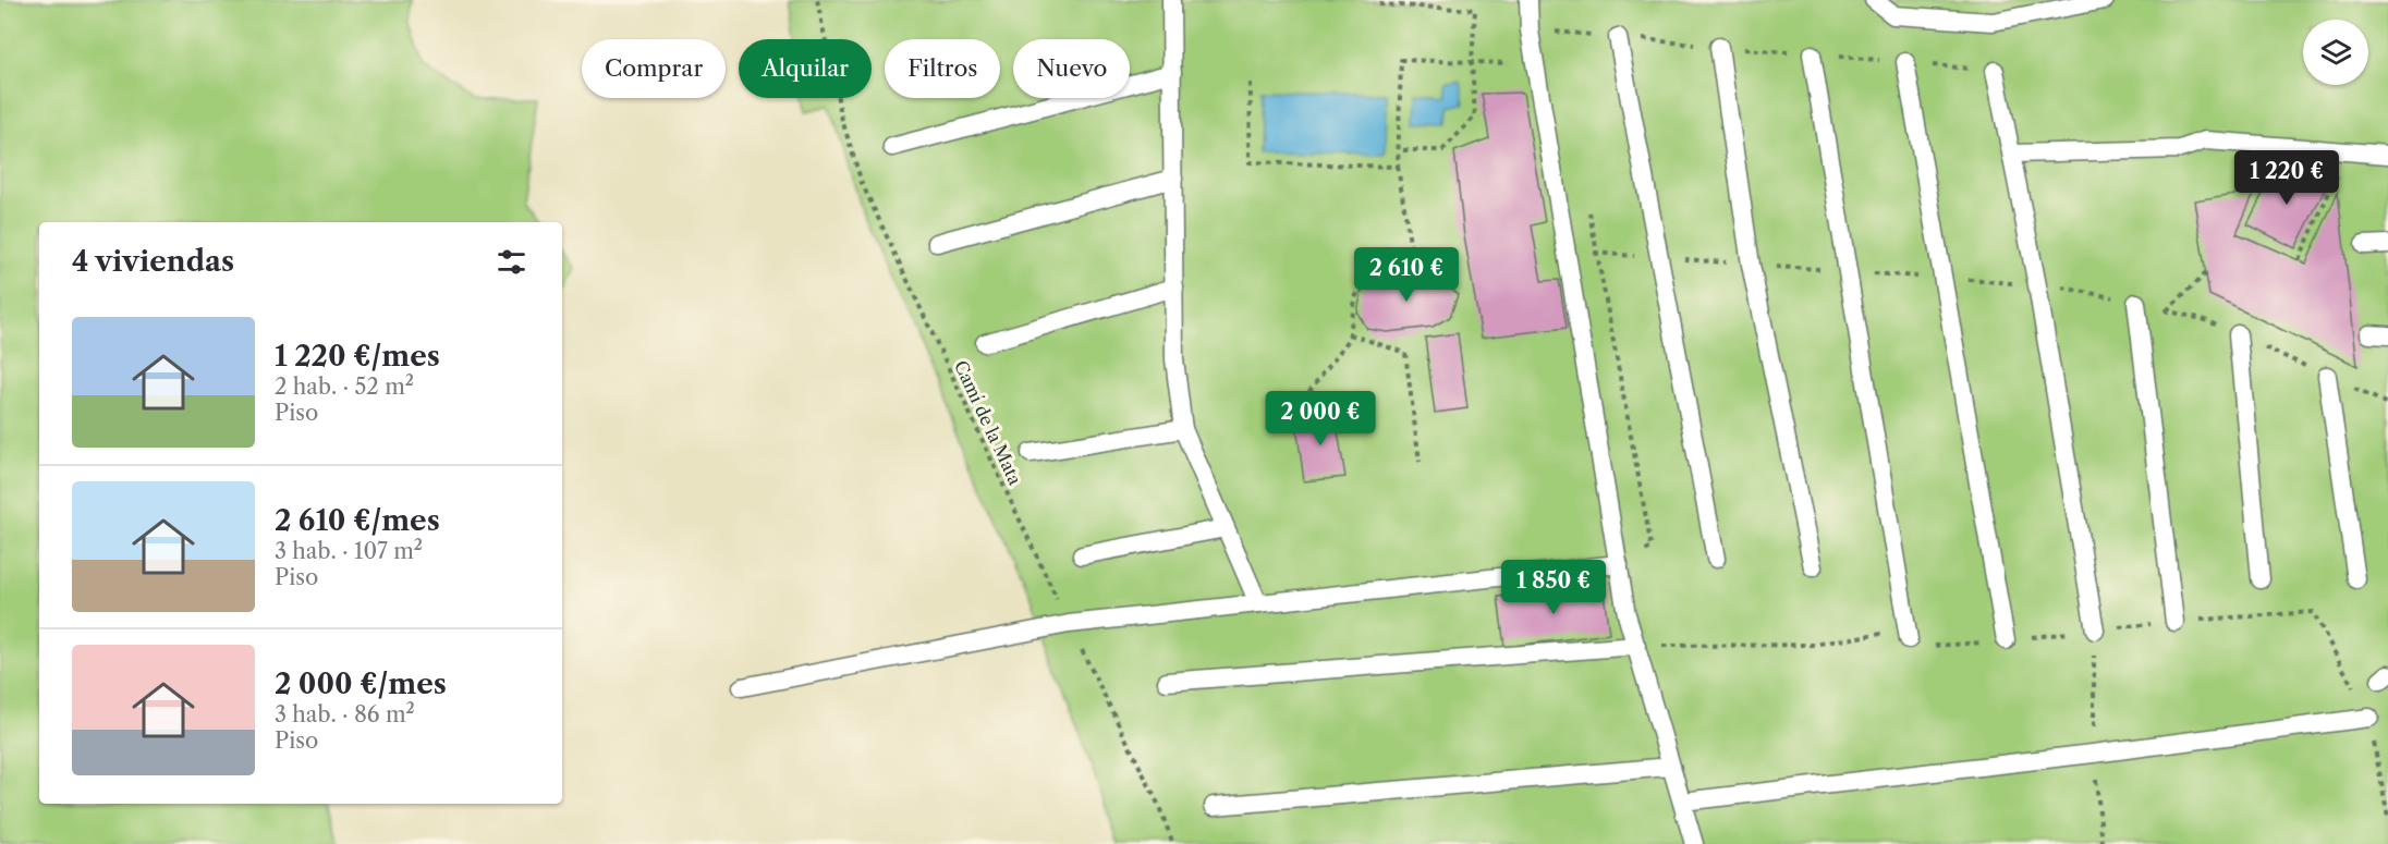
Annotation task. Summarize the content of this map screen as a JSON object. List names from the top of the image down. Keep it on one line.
{"streets":{"path":["Camí de la Mata"]},"page":{"chip":["Comprar","Alquilar","Filtros","Nuevo"],"price":["1 220 €","2 610 €","2 000 €","1 850 €"],"heading":"4 viviendas","list":[{"name":"1 220 €/mes","note":"2 hab. · 52 m² · Piso"},{"name":"2 610 €/mes","note":"3 hab. · 107 m² · Piso"},{"name":"2 000 €/mes","note":"3 hab. · 86 m² · Piso"}]}}
